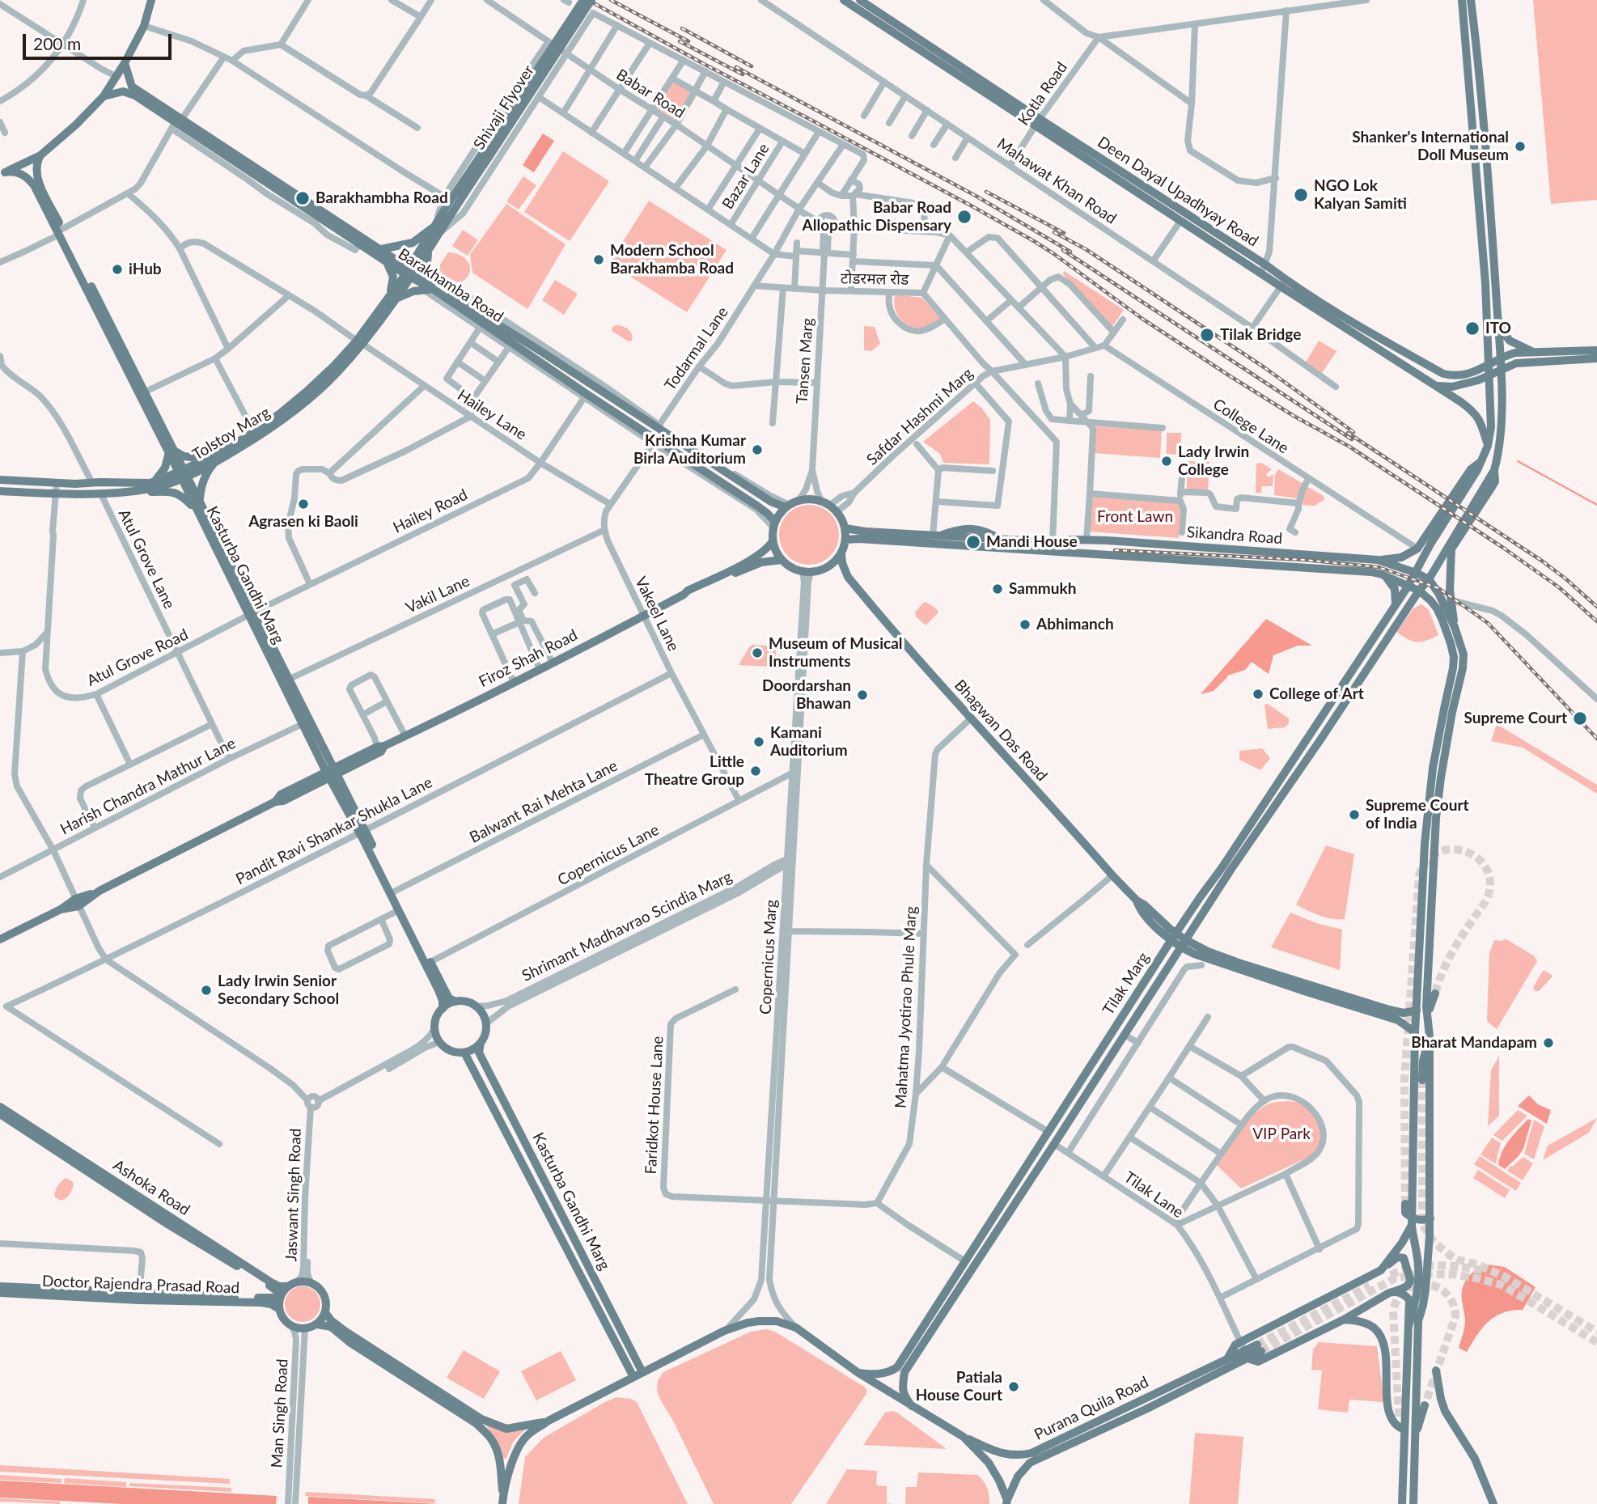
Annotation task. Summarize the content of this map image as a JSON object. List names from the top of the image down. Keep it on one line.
{"streets":{"main road":["Shivaji Flyover","Deen Dayal Upadhyay Road","Barakhamba Road","Tolstoy Marg","Sikandra Road","Kasturba Gandhi Marg","Firoz Shah Road","Bhagwan Das Road","Tilak Marg","Ashoka Road","Doctor Rajendra Prasad Road","Purana Quila Road"],"street":["Babar Road","Kotla Road","Bazar Lane","Mahawat Khan Road","टोडरमल रोड","Todarmal Lane","Tansen Marg","Hailey Lane","Safdar Hashmi Marg","College Lane","Hailey Road","Atul Grove Lane","Vakil Lane","Vakeel Lane","Atul Grove Road","Harish Chandra Mathur Lane","Balwant Rai Mehta Lane","Pandit Ravi Shankar Shukla Lane","Copernicus Lane","Shrimant Madhavrao Scindia Marg","Copernicus Marg","Mahatma Jyotirao Phule Marg","Faridkot House Lane","Jaswant Singh Road","Tilak Lane","Man Singh Road"]},"crossings":[["Babar Road","Bazar Lane"],["Babar Road","Todarmal Lane"],["Babar Road","Tansen Marg"],["Kotla Road","Mahawat Khan Road"],["Kotla Road","Deen Dayal Upadhyay Road"],["टोडरमल रोड","Todarmal Lane"],["टोडरमल रोड","Tansen Marg"],["टोडरमल रोड","Safdar Hashmi Marg"],["टोडरमल रोड","Sikandra Road"],["Barakhamba Road","Tansen Marg"],["Barakhamba Road","Safdar Hashmi Marg"],["Barakhamba Road","Tolstoy Marg"],["Barakhamba Road","Hailey Road"],["Barakhamba Road","Sikandra Road"],["Barakhamba Road","Firoz Shah Road"],["Barakhamba Road","Bhagwan Das Road"],["Barakhamba Road","Copernicus Marg"],["Tansen Marg","Safdar Hashmi Marg"],["Tansen Marg","Sikandra Road"],["Tansen Marg","Firoz Shah Road"],["Tansen Marg","Bhagwan Das Road"],["Tansen Marg","Copernicus Marg"],["Hailey Lane","Tolstoy Marg"],["Hailey Lane","Hailey Road"],["Safdar Hashmi Marg","Sikandra Road"],["Safdar Hashmi Marg","Firoz Shah Road"],["Safdar Hashmi Marg","Bhagwan Das Road"],["Safdar Hashmi Marg","Copernicus Marg"],["Tolstoy Marg","Atul Grove Lane"],["Tolstoy Marg","Kasturba Gandhi Marg"],["Tolstoy Marg","Atul Grove Road"],["Hailey Road","Kasturba Gandhi Marg"],["Hailey Road","Atul Grove Road"],["Sikandra Road","Firoz Shah Road"],["Sikandra Road","Bhagwan Das Road"],["Sikandra Road","Copernicus Marg"],["Sikandra Road","Tilak Marg"],["Atul Grove Lane","Atul Grove Road"],["Atul Grove Lane","Harish Chandra Mathur Lane"],["Kasturba Gandhi Marg","Vakil Lane"],["Kasturba Gandhi Marg","Atul Grove Road"],["Kasturba Gandhi Marg","Firoz Shah Road"],["Kasturba Gandhi Marg","Harish Chandra Mathur Lane"],["Kasturba Gandhi Marg","Balwant Rai Mehta Lane"],["Kasturba Gandhi Marg","Pandit Ravi Shankar Shukla Lane"],["Kasturba Gandhi Marg","Copernicus Lane"],["Kasturba Gandhi Marg","Shrimant Madhavrao Scindia Marg"],["Vakil Lane","Vakeel Lane"],["Vakeel Lane","Firoz Shah Road"],["Vakeel Lane","Balwant Rai Mehta Lane"],["Vakeel Lane","Pandit Ravi Shankar Shukla Lane"],["Firoz Shah Road","Bhagwan Das Road"],["Firoz Shah Road","Copernicus Marg"],["Bhagwan Das Road","Copernicus Marg"],["Bhagwan Das Road","Tilak Marg"],["Bhagwan Das Road","Mahatma Jyotirao Phule Marg"],["Copernicus Lane","Copernicus Marg"],["Shrimant Madhavrao Scindia Marg","Copernicus Marg"],["Copernicus Marg","Faridkot House Lane"],["Tilak Marg","Tilak Lane"],["Ashoka Road","Jaswant Singh Road"],["Ashoka Road","Doctor Rajendra Prasad Road"],["Ashoka Road","Man Singh Road"],["Jaswant Singh Road","Doctor Rajendra Prasad Road"],["Jaswant Singh Road","Man Singh Road"],["Tilak Lane","Purana Quila Road"],["Doctor Rajendra Prasad Road","Man Singh Road"]],"parks":["Front Lawn","VIP Park"],"places":["Shanker's International Doll Museum","NGO Lok Kalyan Samiti","Barakhambha Road","Babar Road Allopathic Dispensary","Modern School Barakhamba Road","iHub","ITO","Tilak Bridge","Krishna Kumar Birla Auditorium","Lady Irwin College","Agrasen ki Baoli","Mandi House","Sammukh","Abhimanch","Museum of Musical Instruments","College of Art","Doordarshan Bhawan","Supreme Court","Kamani Auditorium","Little Theatre Group","Supreme Court of India","Lady Irwin Senior Secondary School","Bharat Mandapam","Patiala House Court"],"scale_bar":"200 m"}
